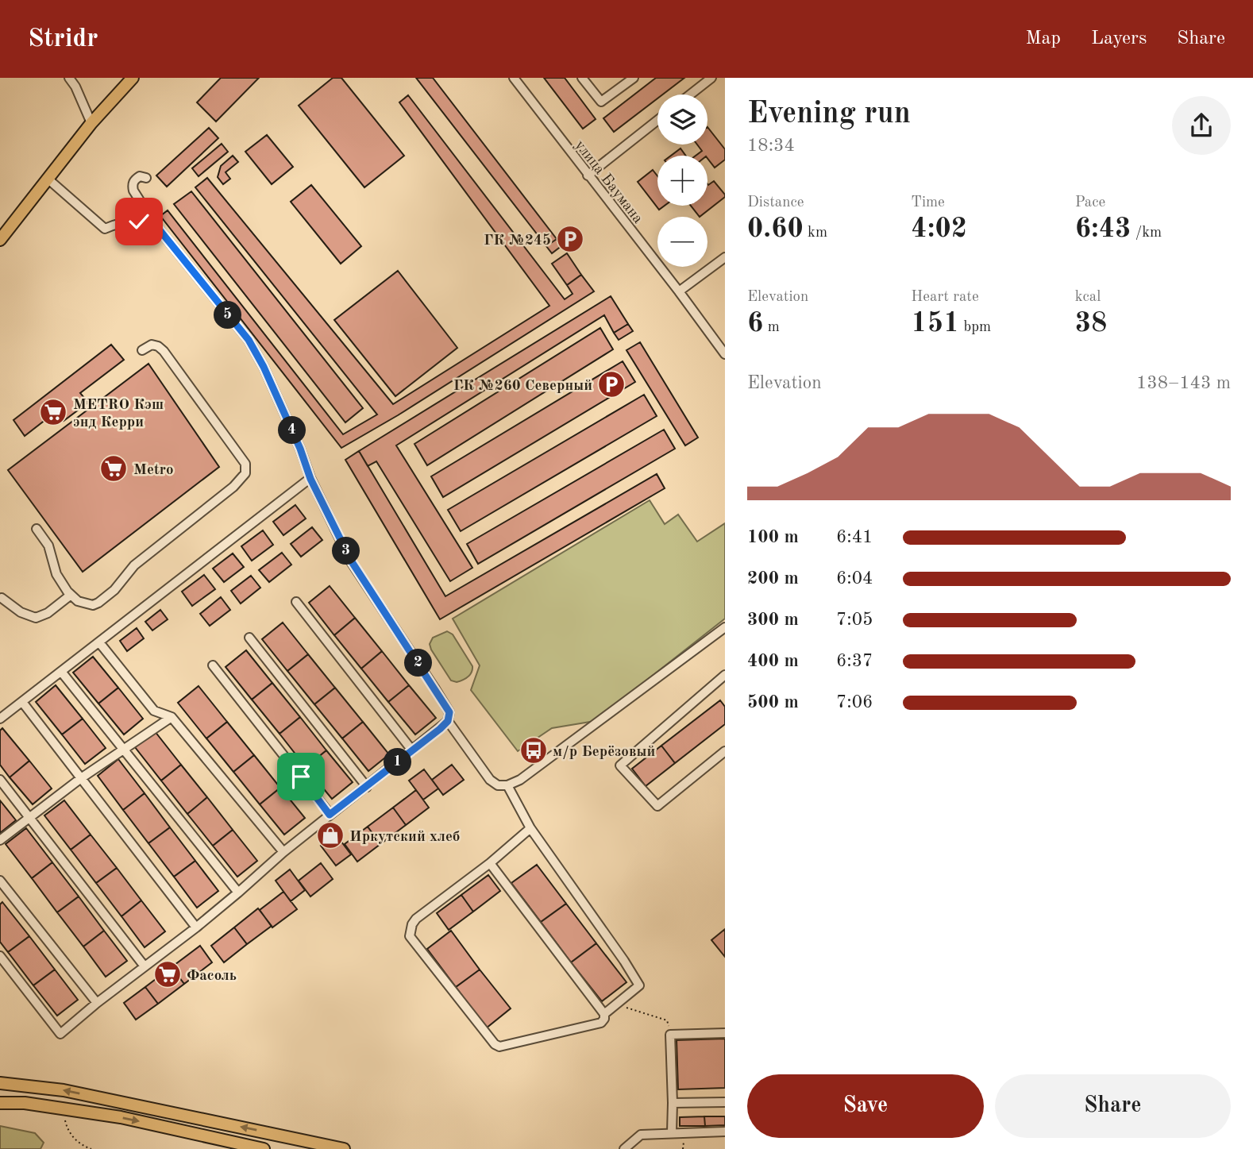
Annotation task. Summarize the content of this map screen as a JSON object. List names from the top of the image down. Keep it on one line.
{"streets":{"street":["улица Баумана"]},"places":{"parking":["ГК №245","ГК №260 Северный"],"supermarket":["METRO Кэш энд Керри","Metro","Фасоль"],"bus stop":["м/р Берёзовый"],"shop":["Иркутский хлеб"]},"page":{"header":"Stridr","nav":["Map","Layers","Share"],"heading":["Evening run","18:34"],"map_buttons":["+","−"],"stats":[["Distance","0.60 km"],["Time","4:02"],["Pace","6:43 /km"],["Elevation","6 m"],["Heart rate","151 bpm"],["kcal","38"]],"pins":["5","4","3","2","1"],"chart":["Elevation","138–143 m"],"list":[{"name":"100 m","note":"6:41"},{"name":"200 m","note":"6:04"},{"name":"300 m","note":"7:05"},{"name":"400 m","note":"6:37"},{"name":"500 m","note":"7:06"}],"buttons":["Save","Share"]}}
